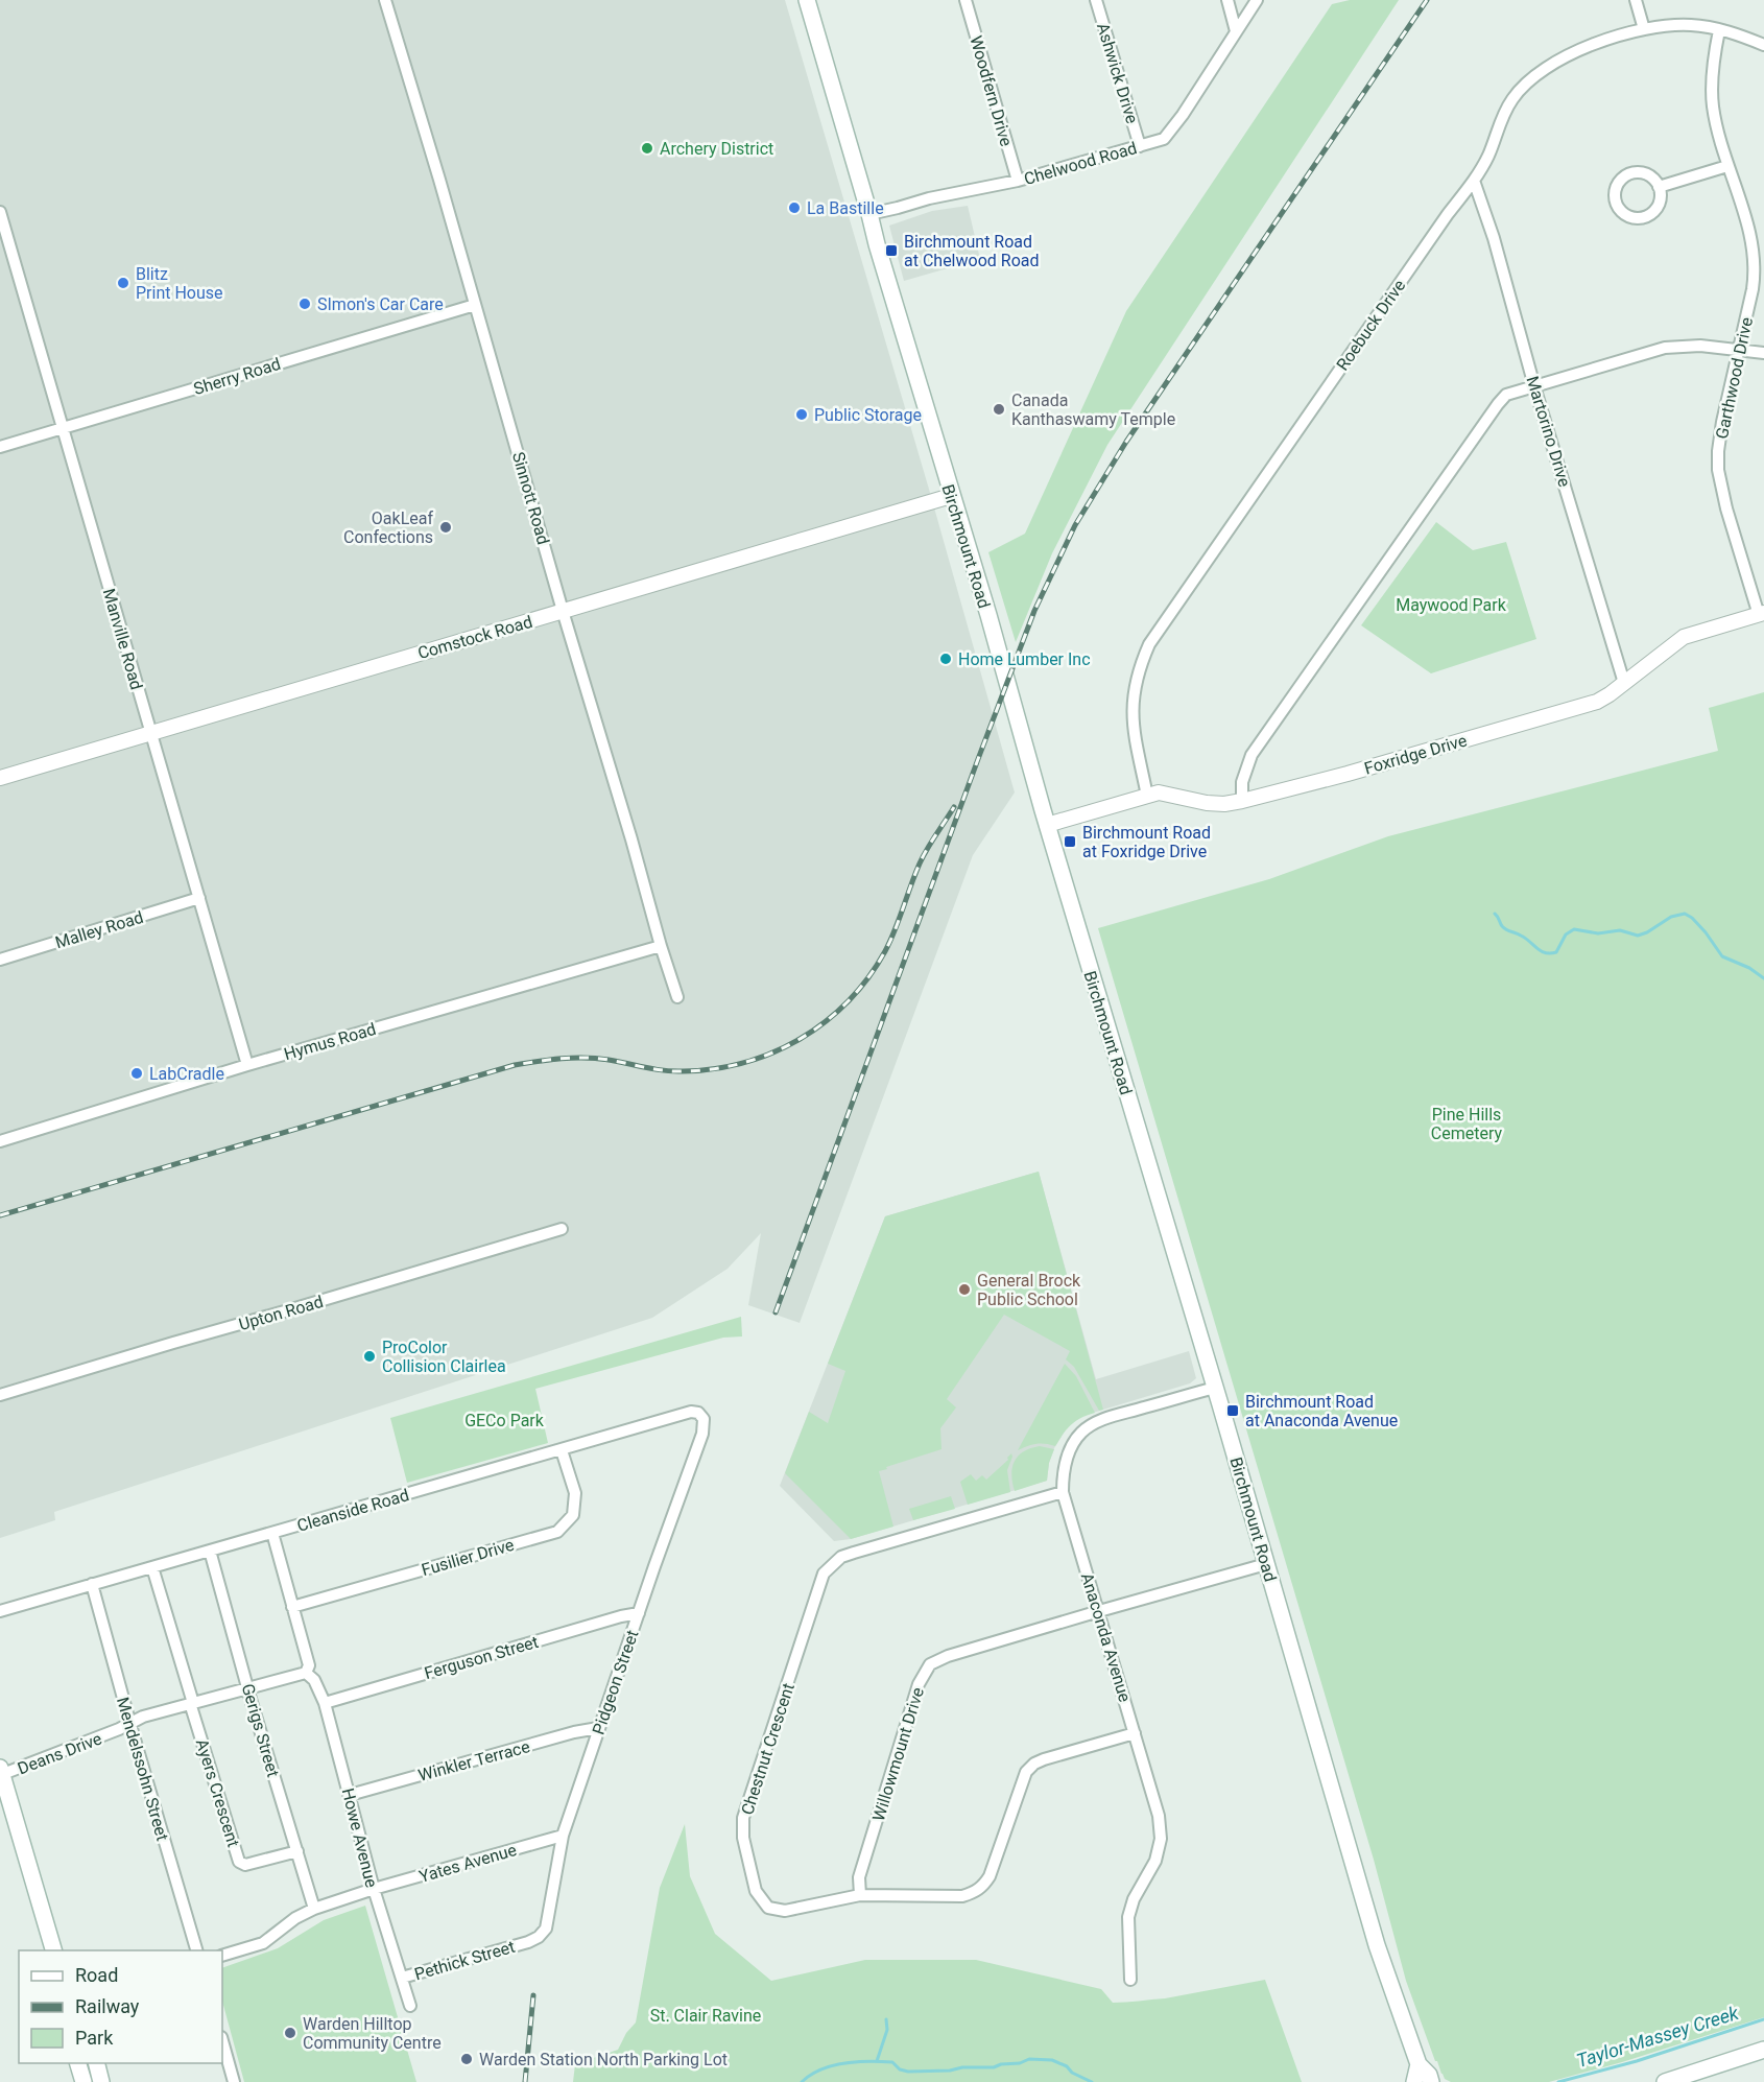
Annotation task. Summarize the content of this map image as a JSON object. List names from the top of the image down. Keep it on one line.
{"streets":{"main road":["Birchmount Road"],"street":["Ashwick Drive","Woodfern Drive","Chelwood Road","Roebuck Drive","Sherry Road","Garthwood Drive","Martorino Drive","Sinnott Road","Comstock Road","Manville Road","Foxridge Drive","Malley Road","Hymus Road","Upton Road","Cleanside Road","Fusilier Drive","Anaconda Avenue","Ferguson Street","Pidgeon Street","Gerigs Street","Chestnut Crescent","Deans Drive","Willowmount Drive","Winkler Terrace","Mendelssohn Street","Ayers Crescent","Howe Avenue","Yates Avenue","Pethick Street"]},"crossings":[["Ashwick Drive","Chelwood Road"],["Woodfern Drive","Chelwood Road"],["Chelwood Road","Birchmount Road"],["Roebuck Drive","Garthwood Drive"],["Roebuck Drive","Martorino Drive"],["Roebuck Drive","Foxridge Drive"],["Sherry Road","Sinnott Road"],["Sherry Road","Manville Road"],["Garthwood Drive","Foxridge Drive"],["Martorino Drive","Foxridge Drive"],["Sinnott Road","Comstock Road"],["Sinnott Road","Hymus Road"],["Birchmount Road","Comstock Road"],["Birchmount Road","Foxridge Drive"],["Birchmount Road","Anaconda Avenue"],["Birchmount Road","Willowmount Drive"],["Comstock Road","Manville Road"],["Manville Road","Malley Road"],["Manville Road","Hymus Road"],["Cleanside Road","Fusilier Drive"],["Cleanside Road","Pidgeon Street"],["Cleanside Road","Gerigs Street"],["Cleanside Road","Mendelssohn Street"],["Cleanside Road","Ayers Crescent"],["Cleanside Road","Howe Avenue"],["Fusilier Drive","Howe Avenue"],["Anaconda Avenue","Chestnut Crescent"],["Anaconda Avenue","Willowmount Drive"],["Ferguson Street","Pidgeon Street"],["Ferguson Street","Howe Avenue"],["Pidgeon Street","Winkler Terrace"],["Pidgeon Street","Yates Avenue"],["Pidgeon Street","Pethick Street"],["Gerigs Street","Deans Drive"],["Gerigs Street","Ayers Crescent"],["Gerigs Street","Yates Avenue"],["Chestnut Crescent","Willowmount Drive"],["Deans Drive","Mendelssohn Street"],["Deans Drive","Ayers Crescent"],["Deans Drive","Howe Avenue"],["Winkler Terrace","Howe Avenue"],["Howe Avenue","Yates Avenue"],["Howe Avenue","Pethick Street"]],"water":["Taylor-Massey Creek"],"parks":["Maywood Park","Pine Hills Cemetery","GECo Park","St. Clair Ravine"],"places":{"other":["Archery District","La Bastille","Blitz Print House","SImon's Car Care","Canada Kanthaswamy Temple","Public Storage","OakLeaf Confections","Home Lumber Inc","LabCradle","General Brock Public School","ProColor Collision Clairlea","Warden Hilltop Community Centre","Warden Station North Parking Lot"],"transit":["Birchmount Road at Chelwood Road","Birchmount Road at Foxridge Drive","Birchmount Road at Anaconda Avenue"]},"legend":["Road","Railway","Park"]}
